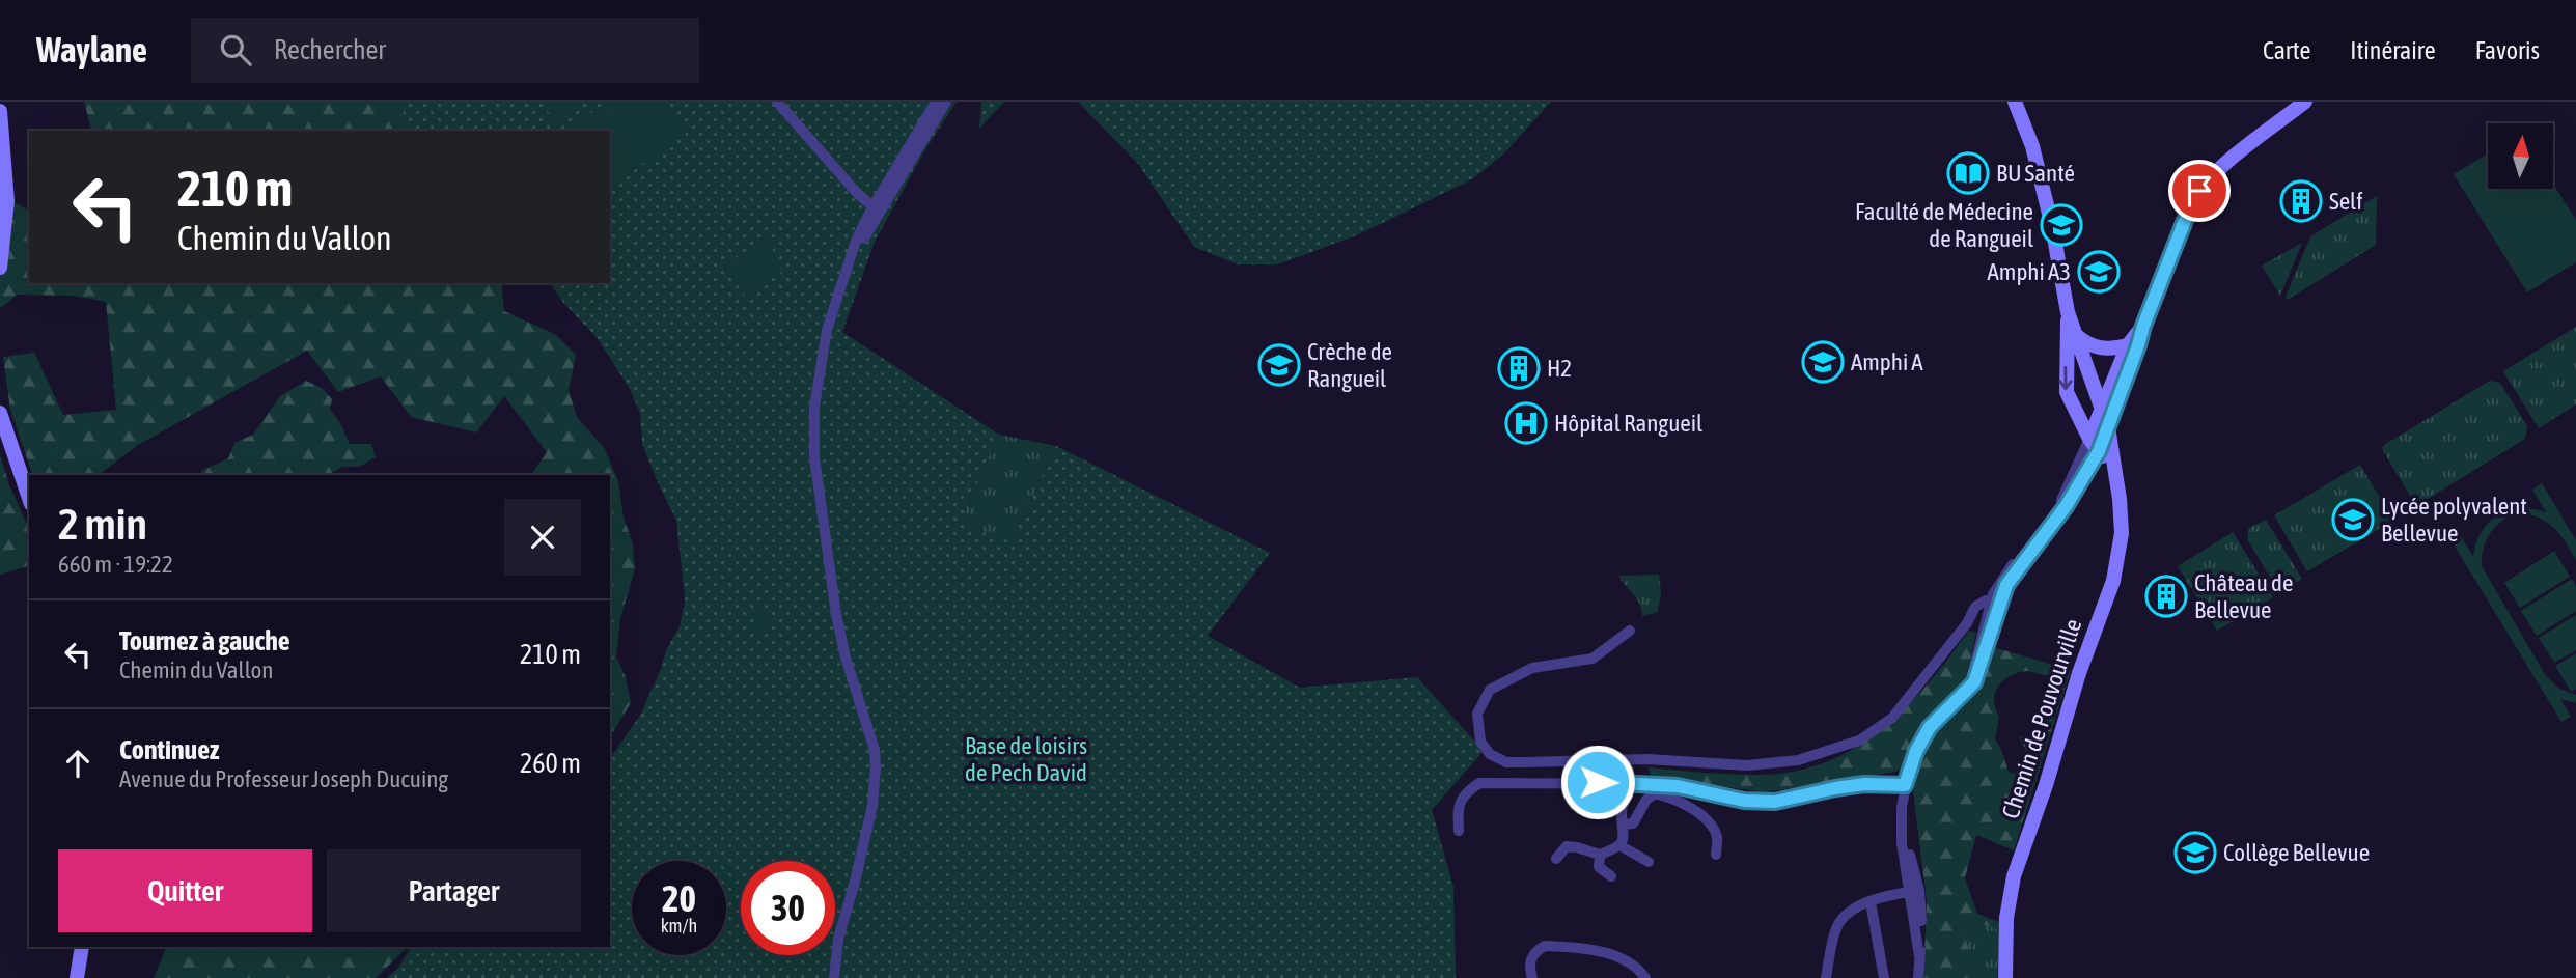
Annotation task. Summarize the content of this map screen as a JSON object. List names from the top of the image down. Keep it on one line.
{"streets":{"street":["Chemin de Pouvourville"]},"parks":["Base de loisirs de Pech David"],"places":{"library":["BU Santé"],"building":["Self","H2","Château de Bellevue"],"school or university":["Faculté de Médecine de Rangueil","Amphi A3","Amphi A","Crèche de Rangueil","Lycée polyvalent Bellevue","Collège Bellevue"],"hospital":["Hôpital Rangueil"]},"north":"top","page":{"header":"Waylane","search":"Rechercher","nav":["Carte","Itinéraire","Favoris"],"turn":["210 m","Chemin du Vallon"],"heading":["2 min","660 m · 19:22"],"list":[{"name":"Tournez à gauche","note":"Chemin du Vallon","value":"210 m"},{"name":"Continuez","note":"Avenue du Professeur Joseph Ducuing","value":"260 m"}],"buttons":["Quitter","Partager"],"speed":"20 km/h","limit":"30"}}
